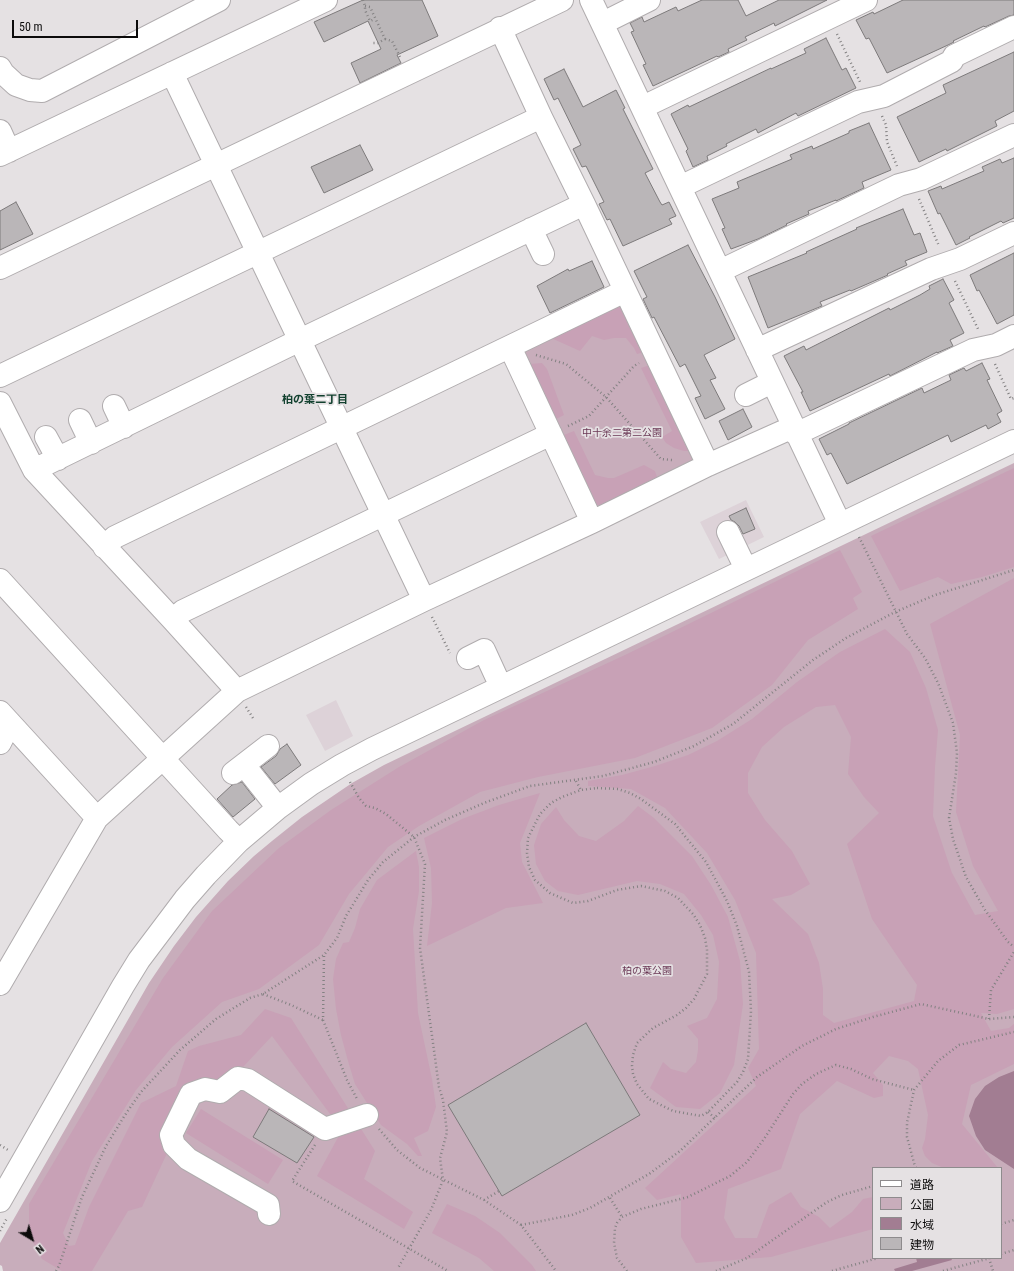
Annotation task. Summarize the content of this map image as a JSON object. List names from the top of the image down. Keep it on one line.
{"districts":["柏の葉二丁目"],"parks":["中十余二第二公園","柏の葉公園"],"legend":["道路","公園","水域","建物"],"scale_bar":"50 m","north":"bottom right"}
